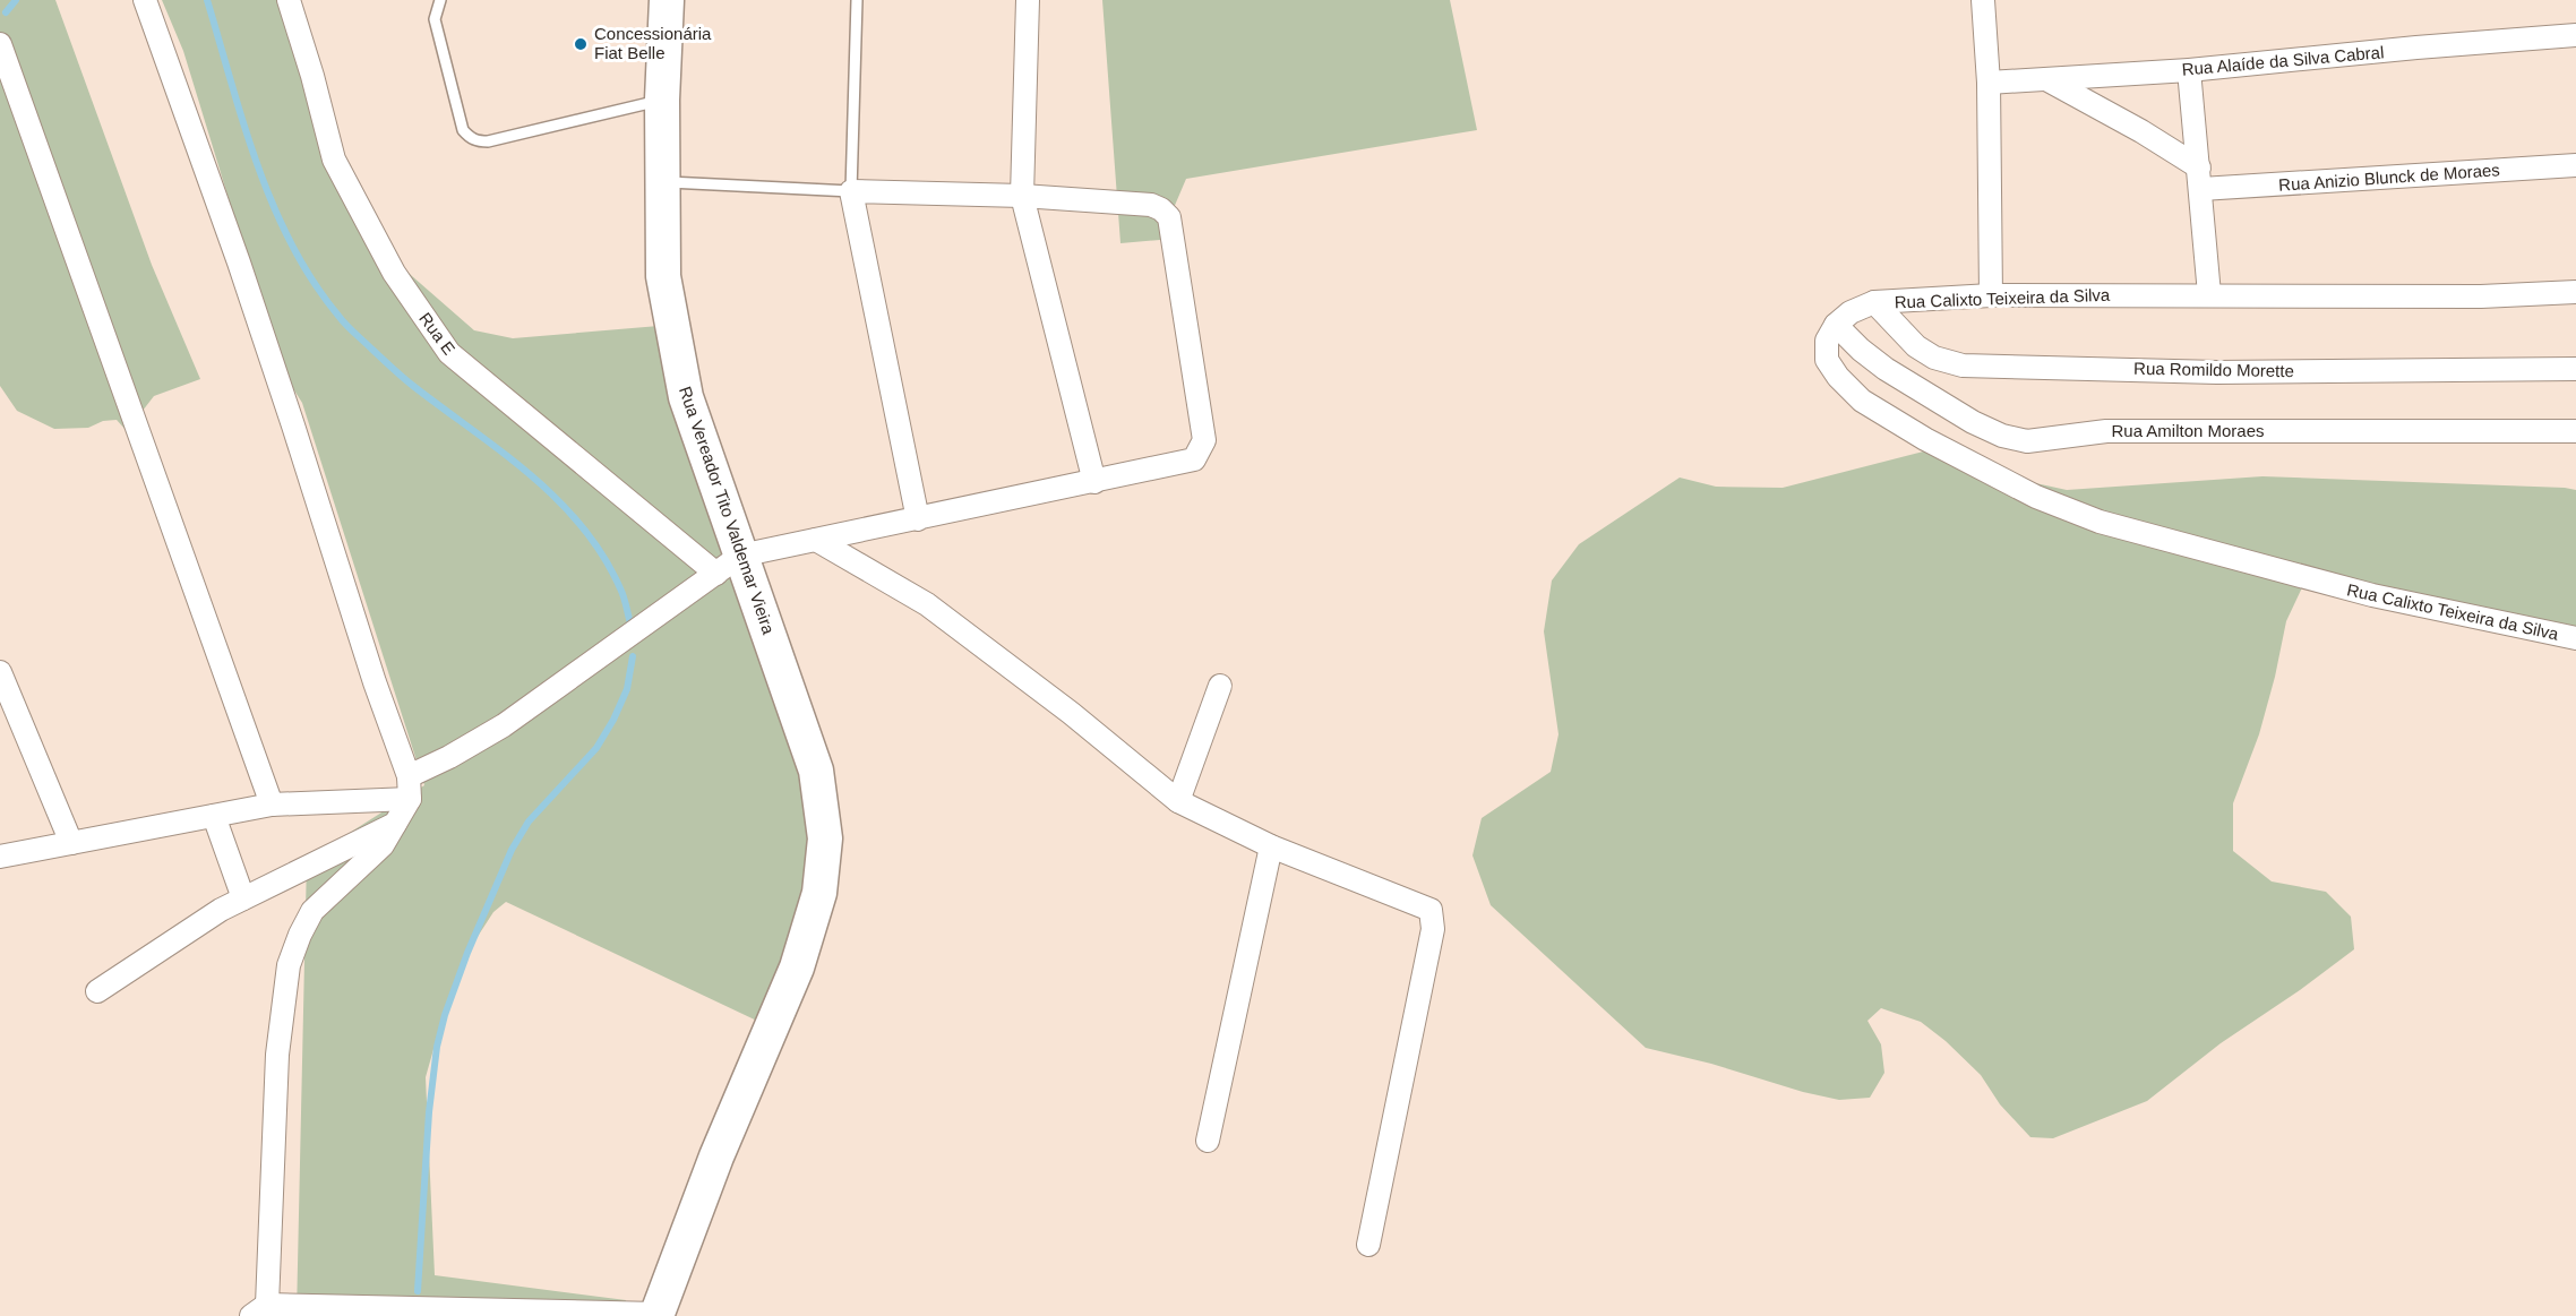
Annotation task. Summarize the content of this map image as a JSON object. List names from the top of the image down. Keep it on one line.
{"streets":{"main road":["Rua Vereador Tito Valdemar Vieira"],"street":["Rua Alaíde da Silva Cabral","Rua Anizio Blunck de Moraes","Rua Calixto Teixeira da Silva","Rua E","Rua Romildo Morette","Rua Amilton Moraes"]},"crossings":[["Rua Calixto Teixeira da Silva","Rua Romildo Morette"],["Rua Calixto Teixeira da Silva","Rua Amilton Moraes"],["Rua E","Rua Vereador Tito Valdemar Vieira"]],"places":["Concessionária Fiat Belle"]}
